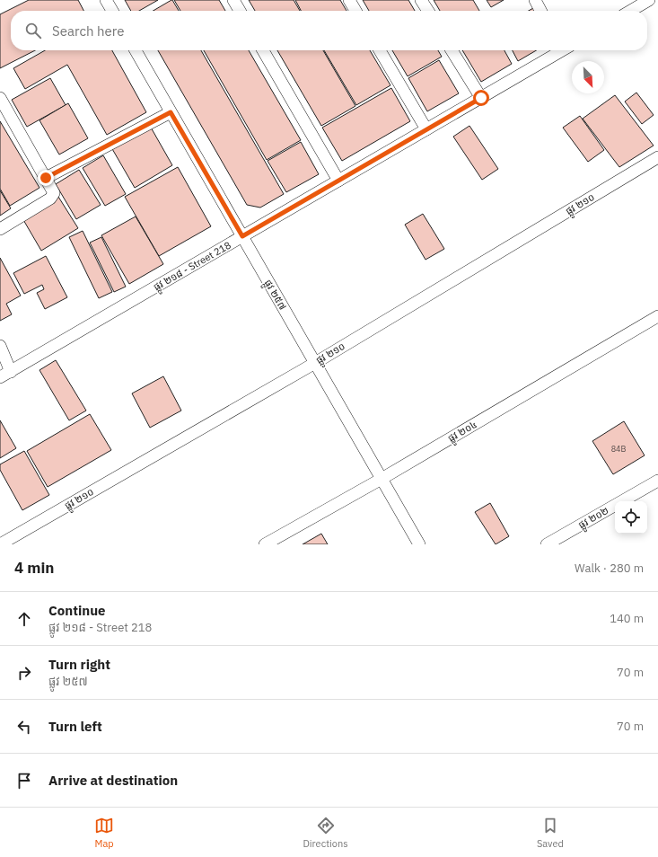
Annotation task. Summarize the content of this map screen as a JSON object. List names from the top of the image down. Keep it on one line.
{"streets":{"street":["ផ្លូវ ២១០","ផ្លូវ ២១៨ - Street 218","ផ្លូវ ២៥៧","ផ្លូវ ២០៤","ផ្លូវ ២០២"]},"crossings":[["ផ្លូវ ២១០","ផ្លូវ ២៥៧"],["ផ្លូវ ២១៨ - Street 218","ផ្លូវ ២៥៧"],["ផ្លូវ ២៥៧","ផ្លូវ ២០៤"]],"house_numbers":["84B"],"north":"bottom right","page":{"search":"Search here","heading":["4 min","Walk · 280 m"],"list":[["Continue","ផ្លូវ ២១៨ - Street 218","140 m"],["Turn right","ផ្លូវ ២៥៧","70 m"],["Turn left","70 m"],"Arrive at destination"],"nav":["Map","Directions","Saved"]}}
